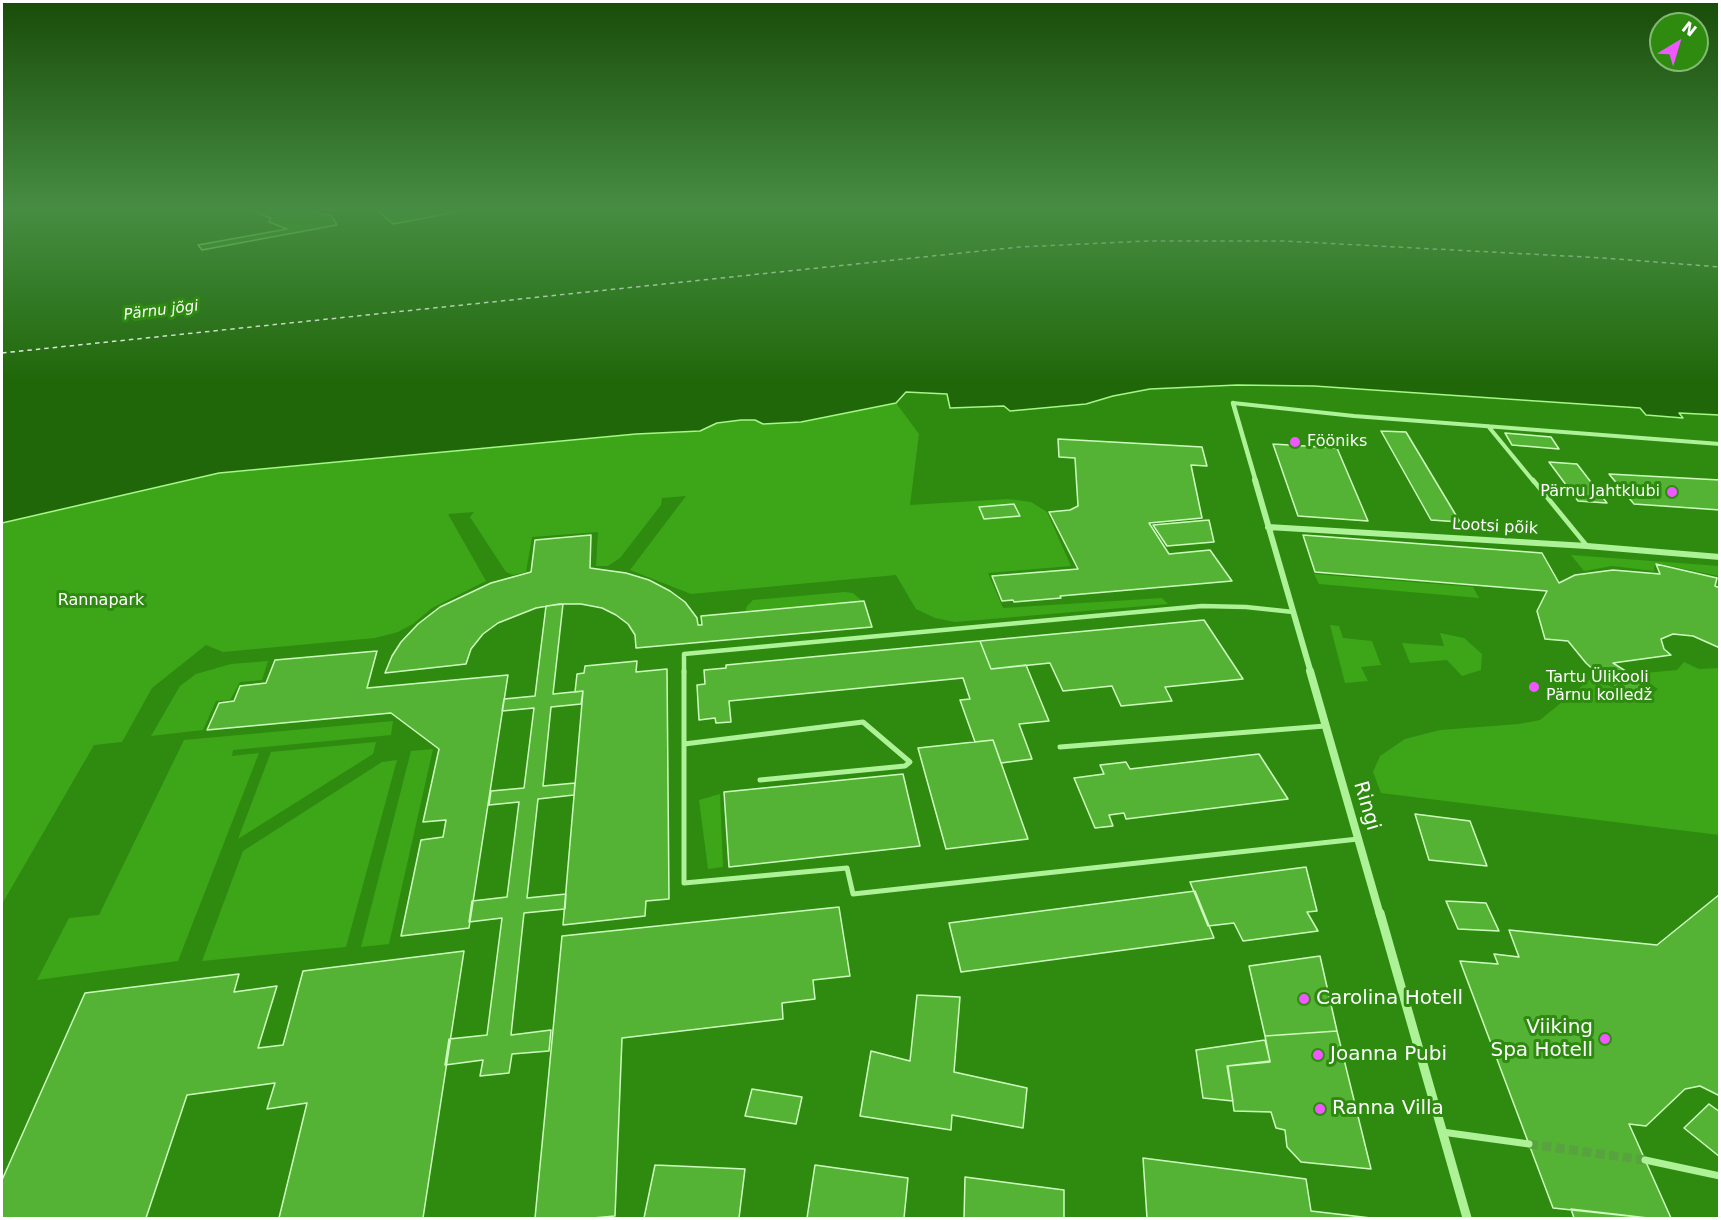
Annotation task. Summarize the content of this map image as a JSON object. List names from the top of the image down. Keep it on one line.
{"streets":{"street":["Lootsi põik","Ringi"]},"crossings":[["Lootsi põik","Ringi"]],"water":["Pärnu jõgi"],"parks":["Rannapark"],"places":["Fööniks","Pärnu Jahtklubi","Tartu Ülikooli Pärnu kolledž","Carolina Hotell","Viiking Spa Hotell","Joanna Pubi","Ranna Villa"],"north":"top right"}
